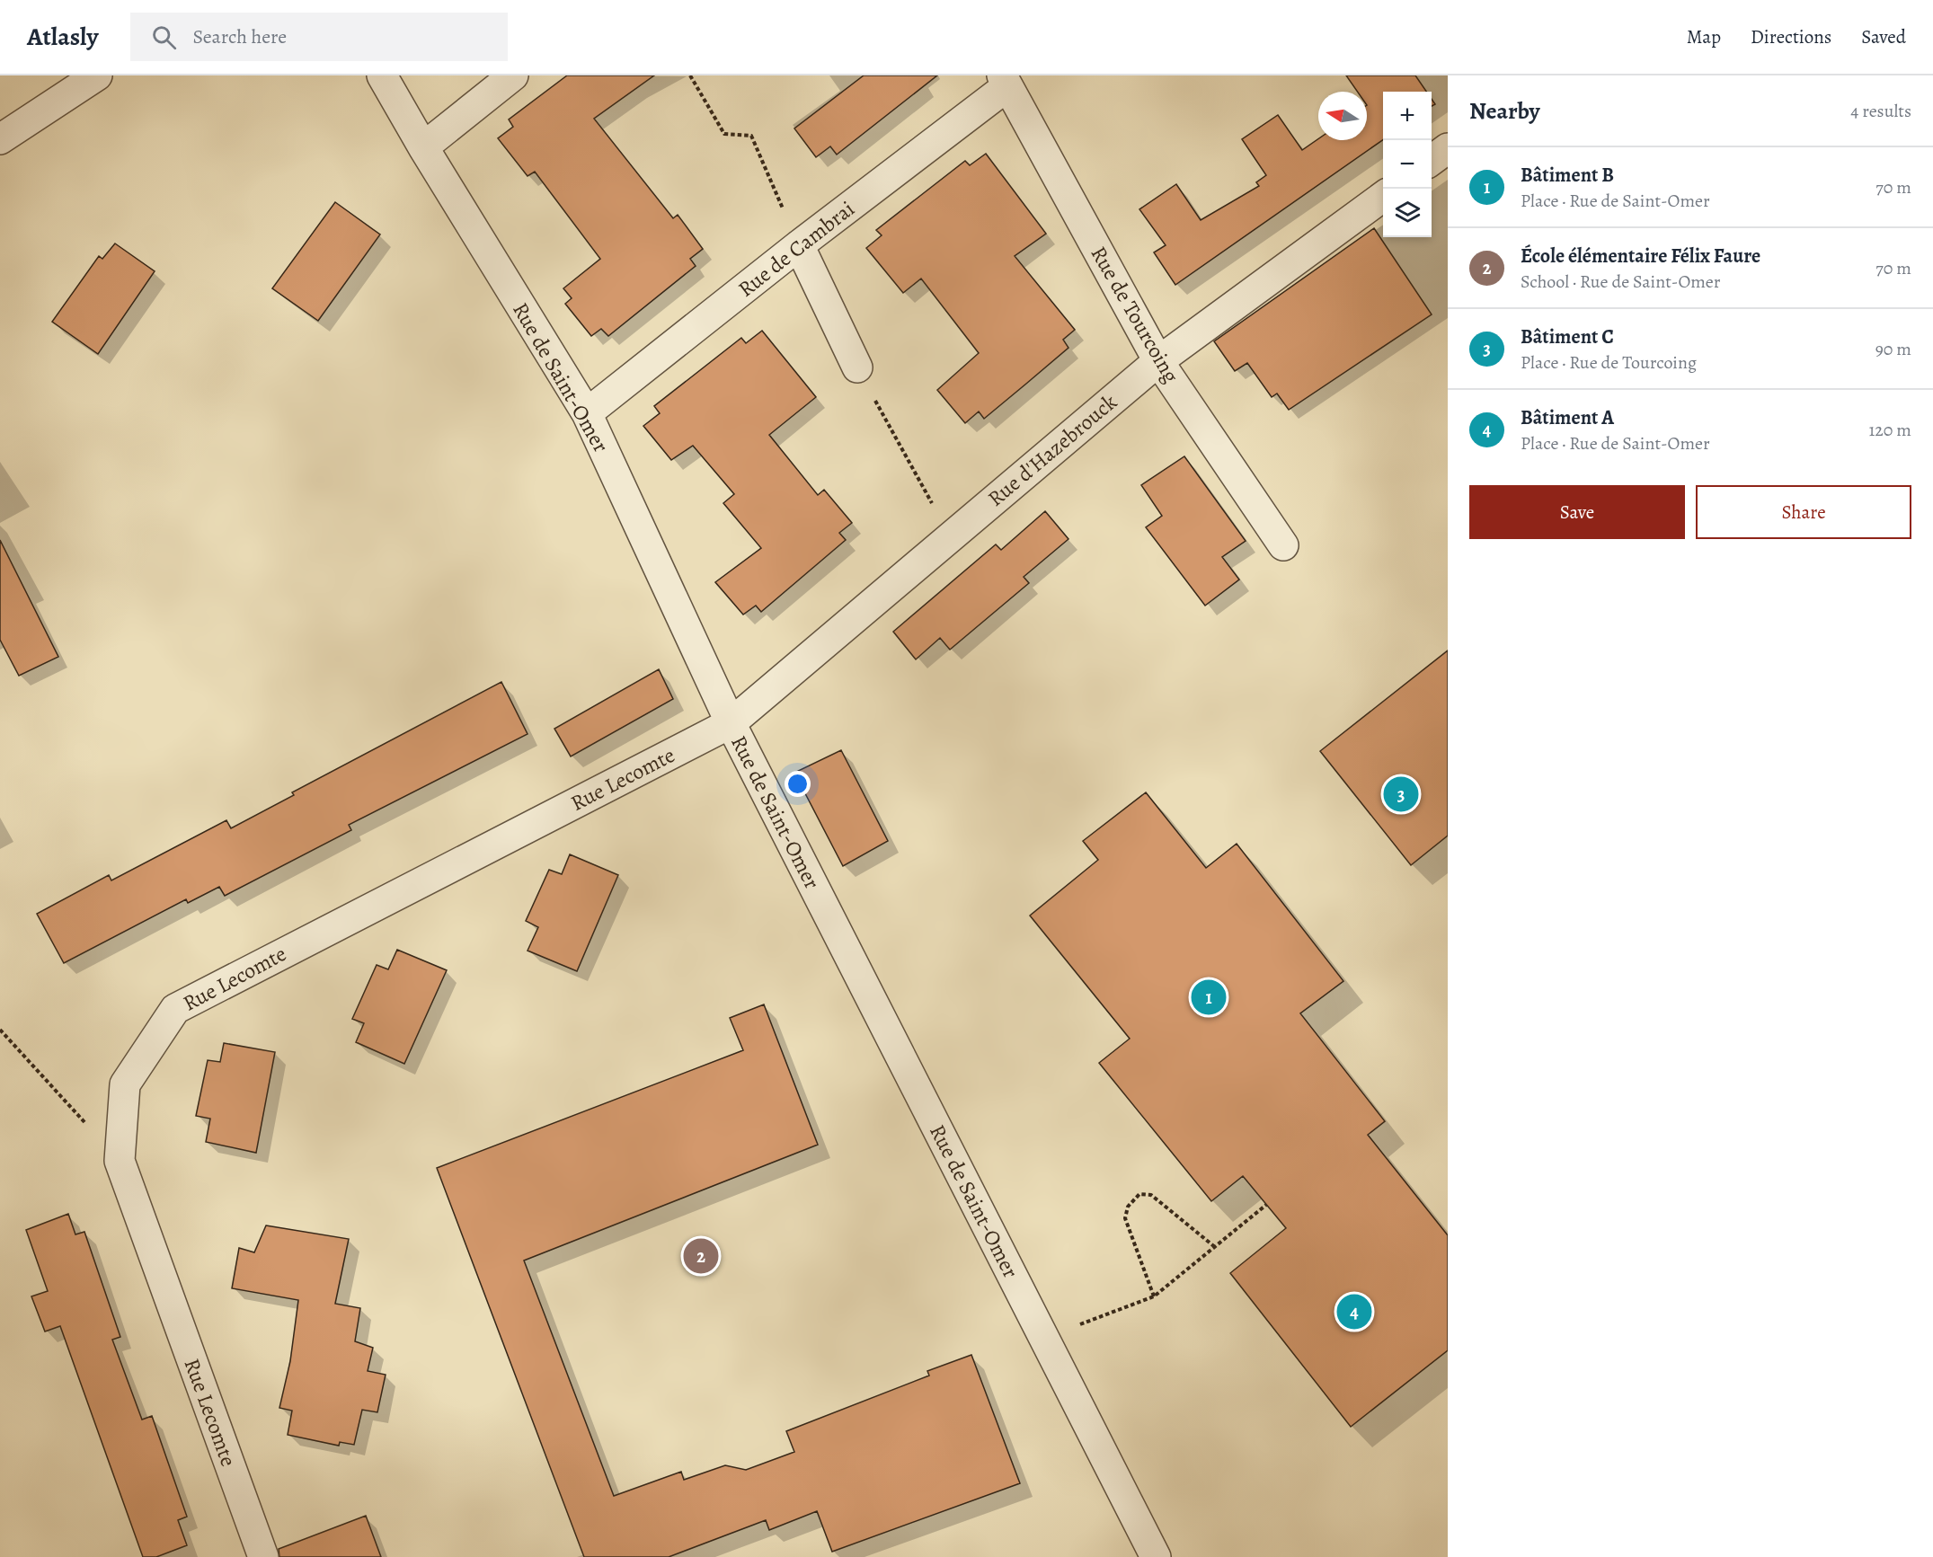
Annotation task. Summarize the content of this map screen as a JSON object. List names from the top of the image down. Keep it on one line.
{"streets":{"street":["Rue de Cambrai","Rue de Tourcoing","Rue de Saint-Omer","Rue d'Hazebrouck","Rue Lecomte"]},"crossings":[["Rue de Cambrai","Rue de Tourcoing"],["Rue de Cambrai","Rue de Saint-Omer"],["Rue de Tourcoing","Rue d'Hazebrouck"],["Rue de Saint-Omer","Rue d'Hazebrouck"],["Rue de Saint-Omer","Rue Lecomte"],["Rue d'Hazebrouck","Rue Lecomte"]],"north":"left","page":{"header":"Atlasly","search":"Search here","nav":["Map","Directions","Saved"],"heading":["Nearby","4 results"],"map_buttons":["+","−"],"list":[{"mark":"1","name":"Bâtiment B","note":"Place · Rue de Saint-Omer","value":"70 m"},{"mark":"2","name":"École élémentaire Félix Faure","note":"School · Rue de Saint-Omer","value":"70 m"},{"mark":"3","name":"Bâtiment C","note":"Place · Rue de Tourcoing","value":"90 m"},{"mark":"4","name":"Bâtiment A","note":"Place · Rue de Saint-Omer","value":"120 m"}],"buttons":["Save","Share"],"pins":["3","1","2","4"]}}
